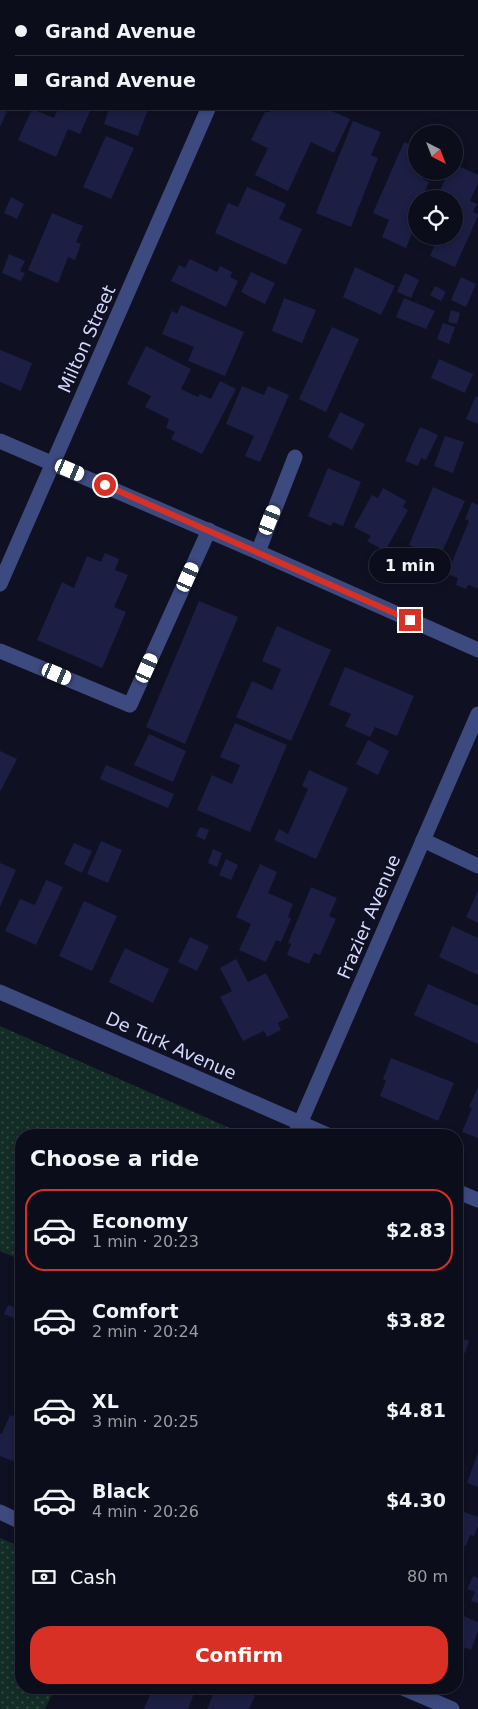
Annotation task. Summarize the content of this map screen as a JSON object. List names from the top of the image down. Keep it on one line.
{"streets":{"street":["Milton Street","Frazier Avenue","De Turk Avenue"]},"crossings":[["Frazier Avenue","De Turk Avenue"]],"north":"bottom right","page":{"banner":["Grand Avenue","Grand Avenue"],"bubble":"1 min","heading":"Choose a ride","list":[{"name":"Economy","note":"1 min · 20:23","value":"$2.83"},{"name":"Comfort","note":"2 min · 20:24","value":"$3.82"},{"name":"XL","note":"3 min · 20:25","value":"$4.81"},{"name":"Black","note":"4 min · 20:26","value":"$4.30"}],"pay":["Cash","80 m"],"buttons":"Confirm"}}
